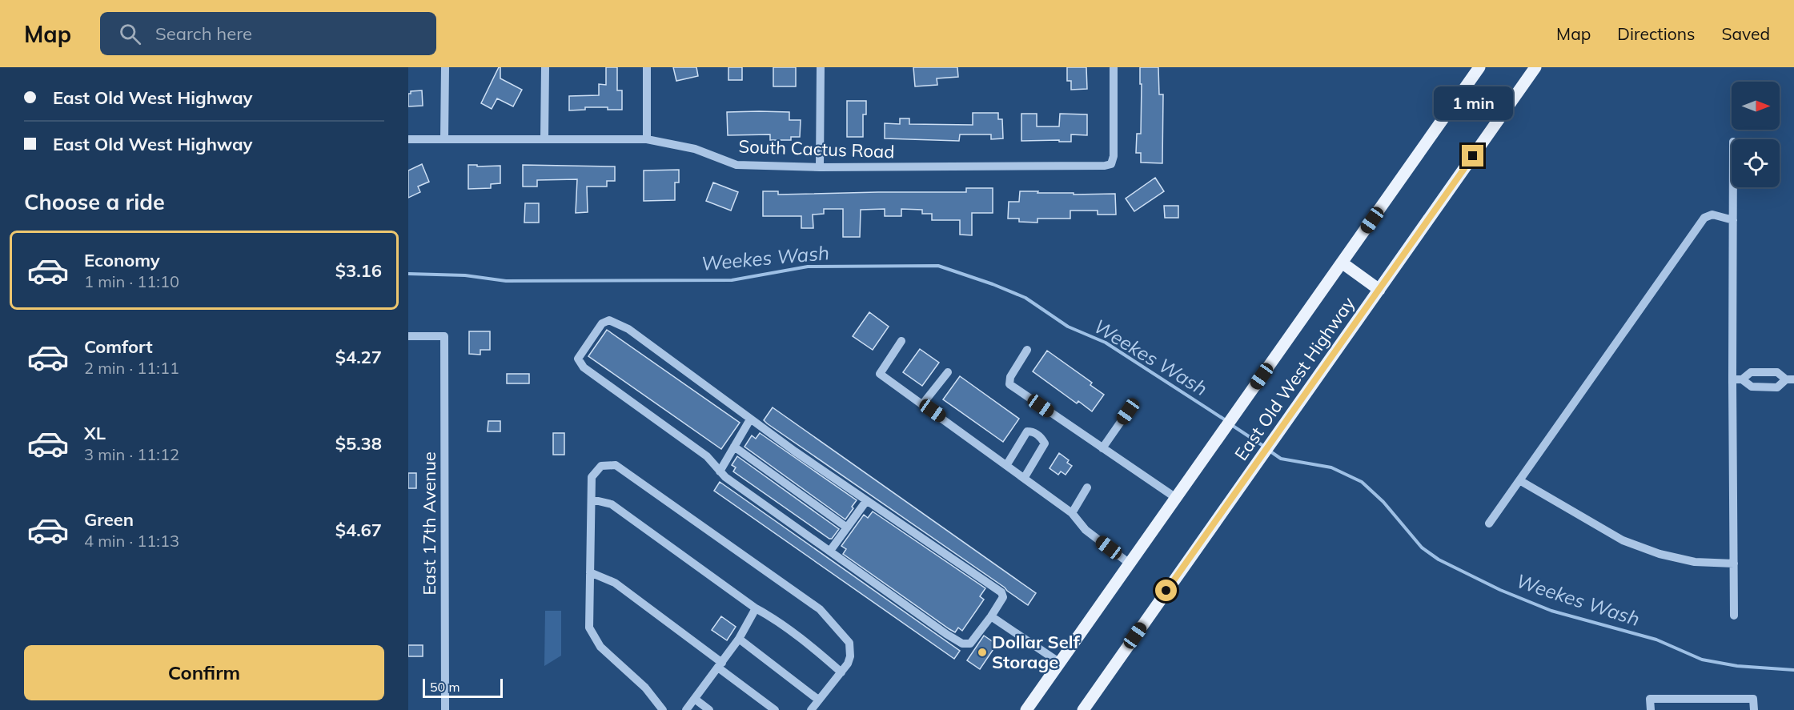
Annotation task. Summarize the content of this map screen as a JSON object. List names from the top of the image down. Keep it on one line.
{"streets":{"main road":["East Old West Highway"],"street":["South Cactus Road","East 17th Avenue"]},"water":["Weekes Wash"],"places":["Dollar Self Storage"],"scale_bar":"50 m","north":"right","page":{"header":"Map","search":"Search here","nav":["Map","Directions","Saved"],"banner":["East Old West Highway","East Old West Highway"],"bubble":"1 min","heading":"Choose a ride","list":[{"name":"Economy","note":"1 min · 11:10","value":"$3.16"},{"name":"Comfort","note":"2 min · 11:11","value":"$4.27"},{"name":"XL","note":"3 min · 11:12","value":"$5.38"},{"name":"Green","note":"4 min · 11:13","value":"$4.67"}],"buttons":"Confirm","scale":"50 m"}}
